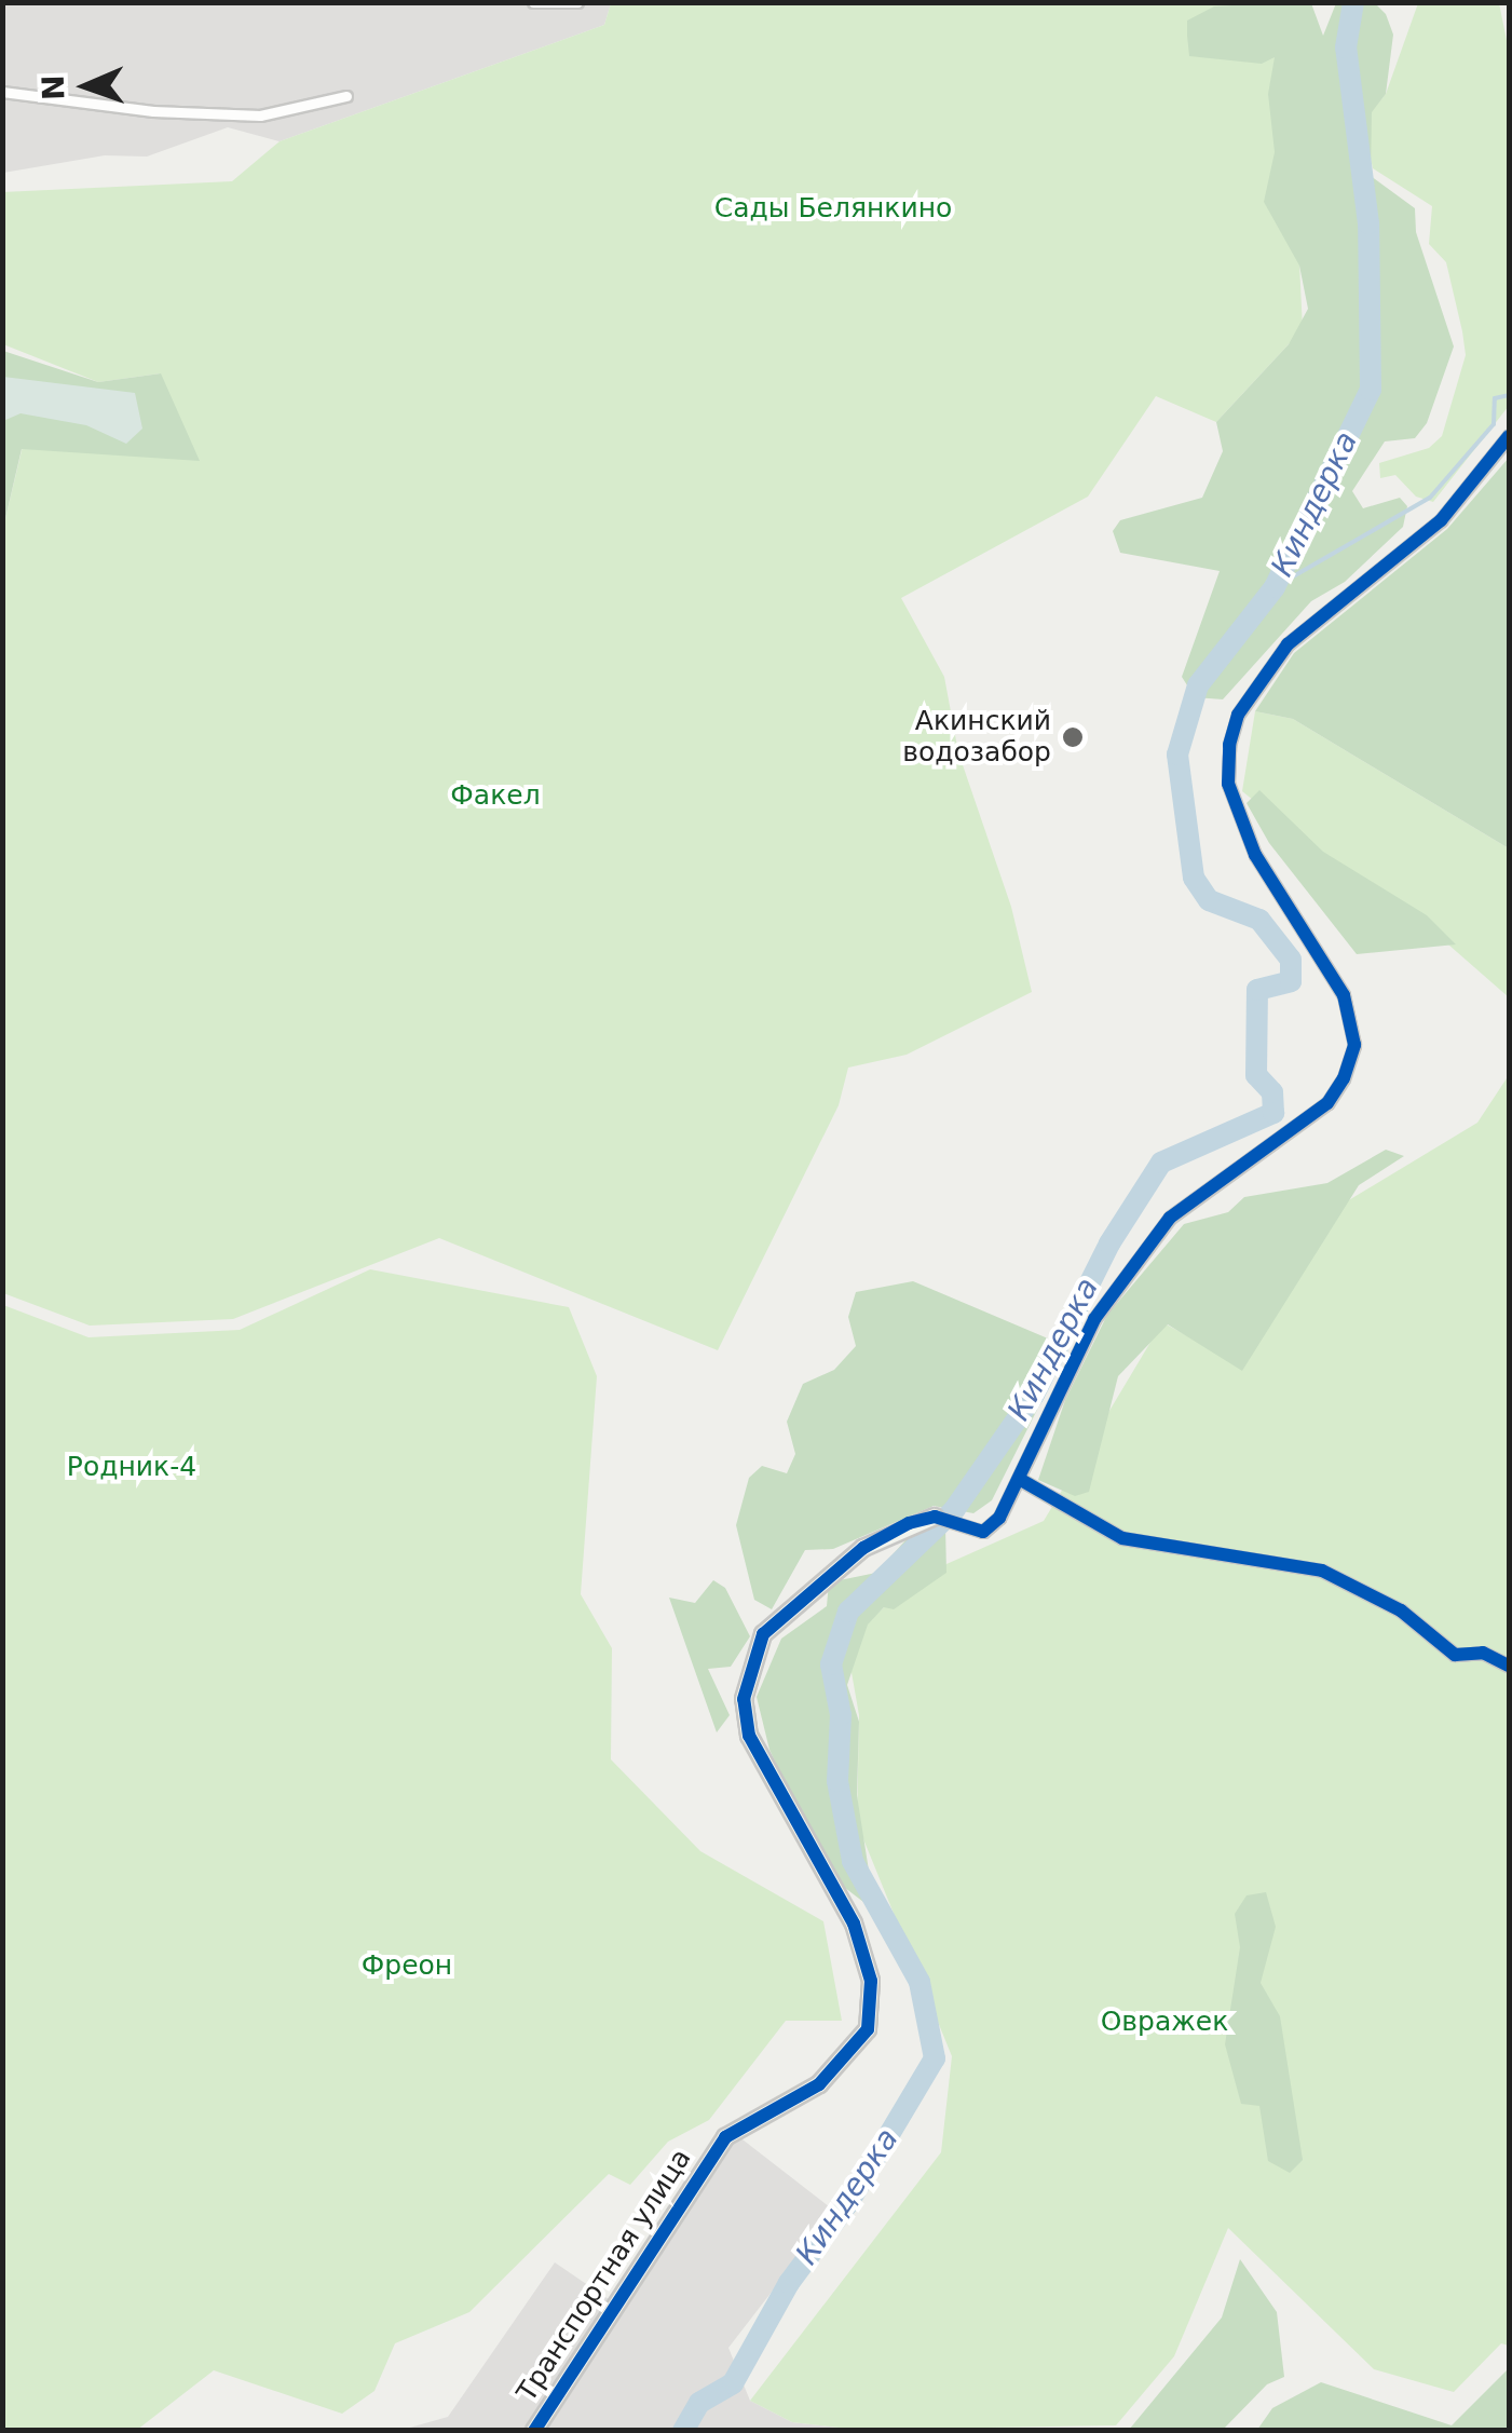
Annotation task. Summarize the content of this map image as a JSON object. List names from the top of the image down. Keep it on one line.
{"streets":{"street":["Транспортная улица"]},"water":["Киндерка"],"parks":["Сады Белянкино","Факел","Родник-4","Фреон","Овражек"],"places":["Акинский водозабор"],"north":"left"}
